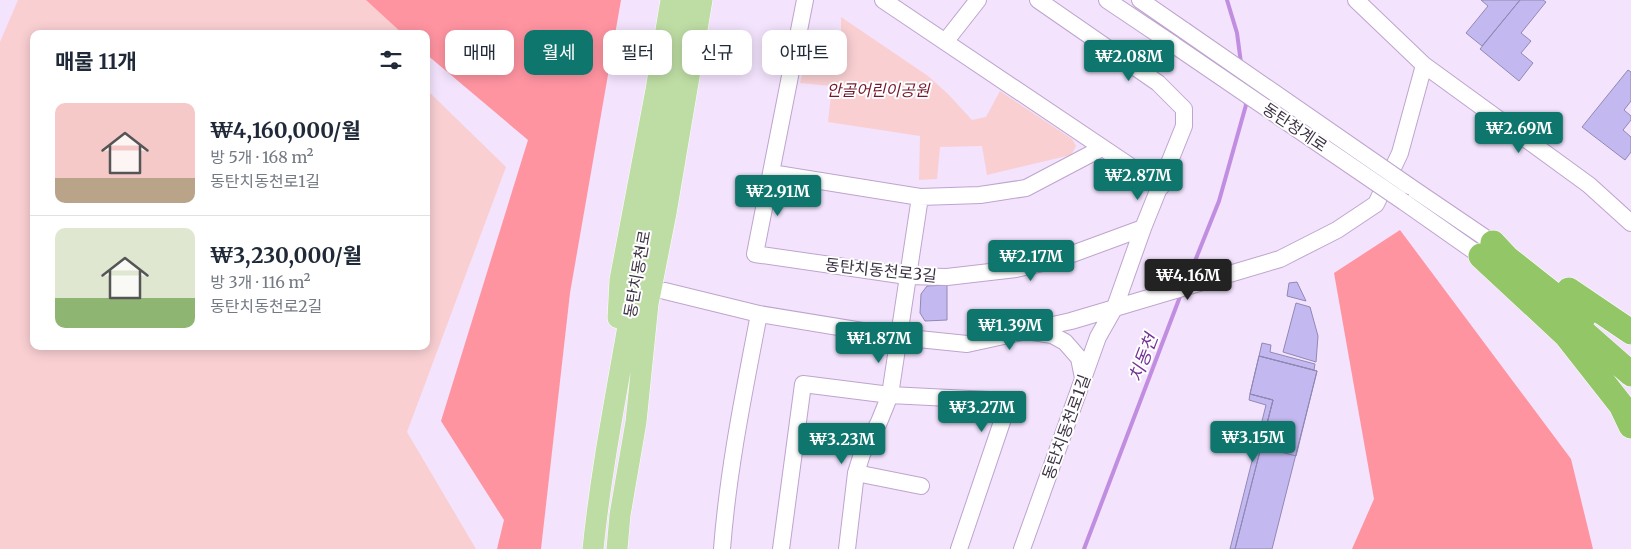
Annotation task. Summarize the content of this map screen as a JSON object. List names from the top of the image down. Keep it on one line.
{"streets":{"main road":["동탄치동천로"],"street":["동탄청계로","동탄치동천로3길","동탄치동천로1길"]},"water":["치동천"],"parks":["안골어린이공원"],"page":{"chip":["매매","월세","필터","신규","아파트"],"heading":"매물 11개","price":["₩2.08M","₩2.69M","₩2.87M","₩2.91M","₩2.17M","₩4.16M","₩1.39M","₩1.87M","₩3.27M","₩3.15M","₩3.23M"],"list":[{"name":"₩4,160,000/월","note":"방 5개 · 168 m² · 동탄치동천로1길"},{"name":"₩3,230,000/월","note":"방 3개 · 116 m² · 동탄치동천로2길"}]}}
